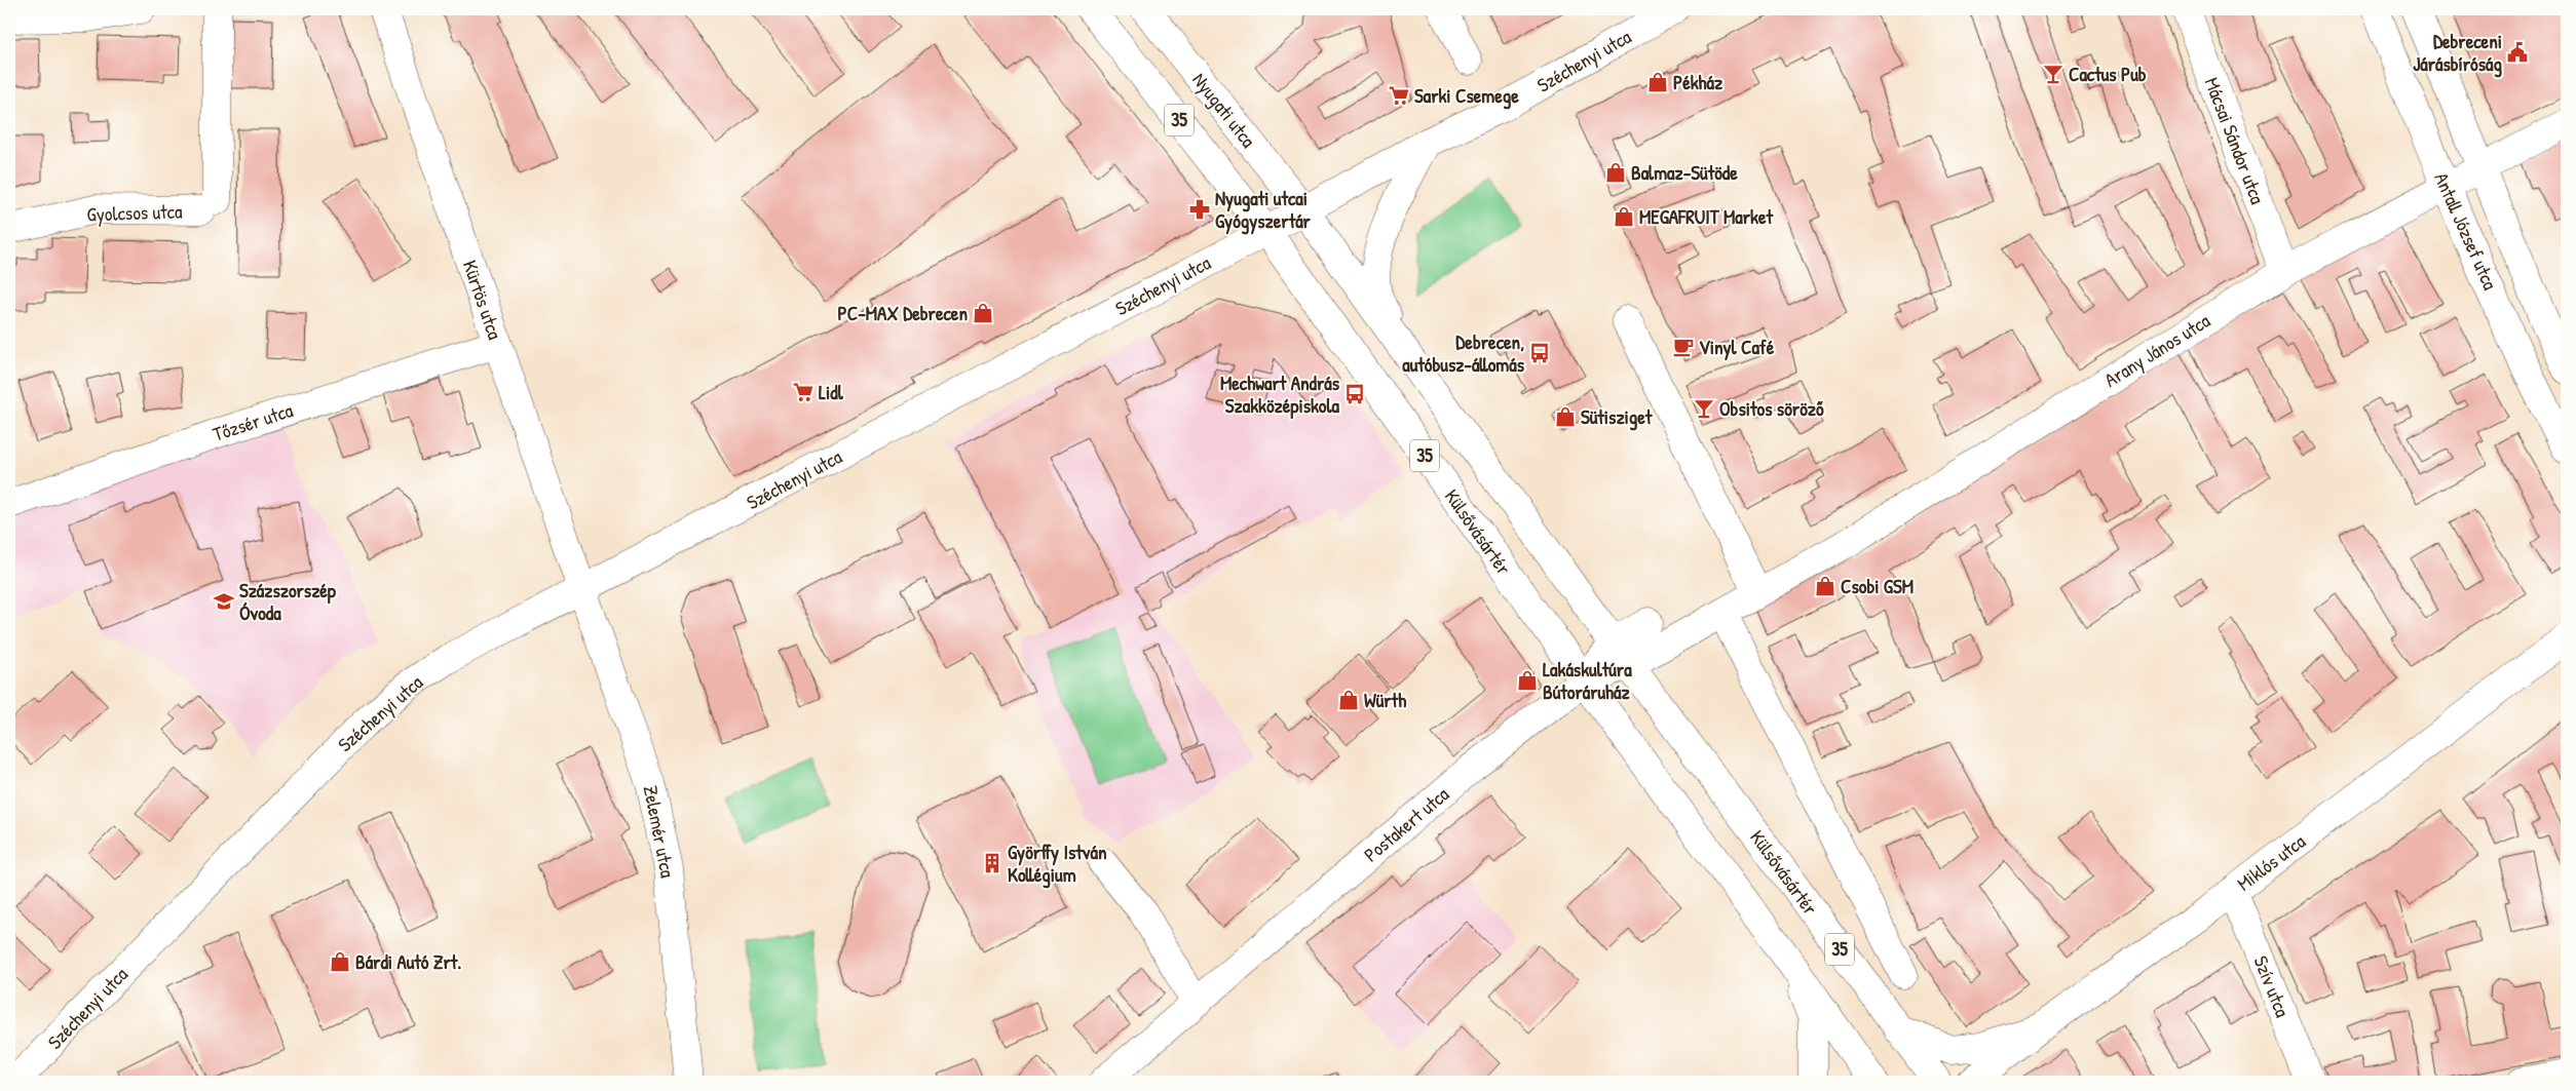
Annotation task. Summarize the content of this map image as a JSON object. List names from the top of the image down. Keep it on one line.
{"streets":{"street":["Széchenyi utca","Nyugati utca","35","Mácsai Sándor utca","Gyolcsos utca","Antall József utca","Kürtös utca","Arany János utca","Tőzsér utca","Külsővásártér","Postakert utca","Zelemér utca","Miklós utca","Szív utca"]},"crossings":[["Széchenyi utca","Nyugati utca"],["Széchenyi utca","35"],["Széchenyi utca","Kürtös utca"],["Széchenyi utca","Külsővásártér"],["Széchenyi utca","Zelemér utca"],["Nyugati utca","Külsővásártér"],["35","Külsővásártér"],["Mácsai Sándor utca","Arany János utca"],["Antall József utca","Arany János utca"],["Kürtös utca","Tőzsér utca"],["Kürtös utca","Zelemér utca"],["Külsővásártér","Postakert utca"],["Miklós utca","Szív utca"]],"places":{"public building":["Debreceni Járásbíróság"],"bar":["Cactus Pub","Obsitos söröző"],"shop":["Pékház","Balmaz-Sütöde","MEGAFRUIT Market","PC-MAX Debrecen","Sütisziget","Csobi GSM","Lakáskultúra Bútoráruház","Würth","Bárdi Autó Zrt."],"supermarket":["Sarki Csemege","Lidl"],"pharmacy":["Nyugati utcai Gyógyszertár"],"cafe":["Vinyl Café"],"bus stop":["Debrecen, autóbusz-állomás","Mechwart András Szakközépiskola"],"school or university":["Százszorszép Óvoda"],"building":["Györffy István Kollégium"]}}
